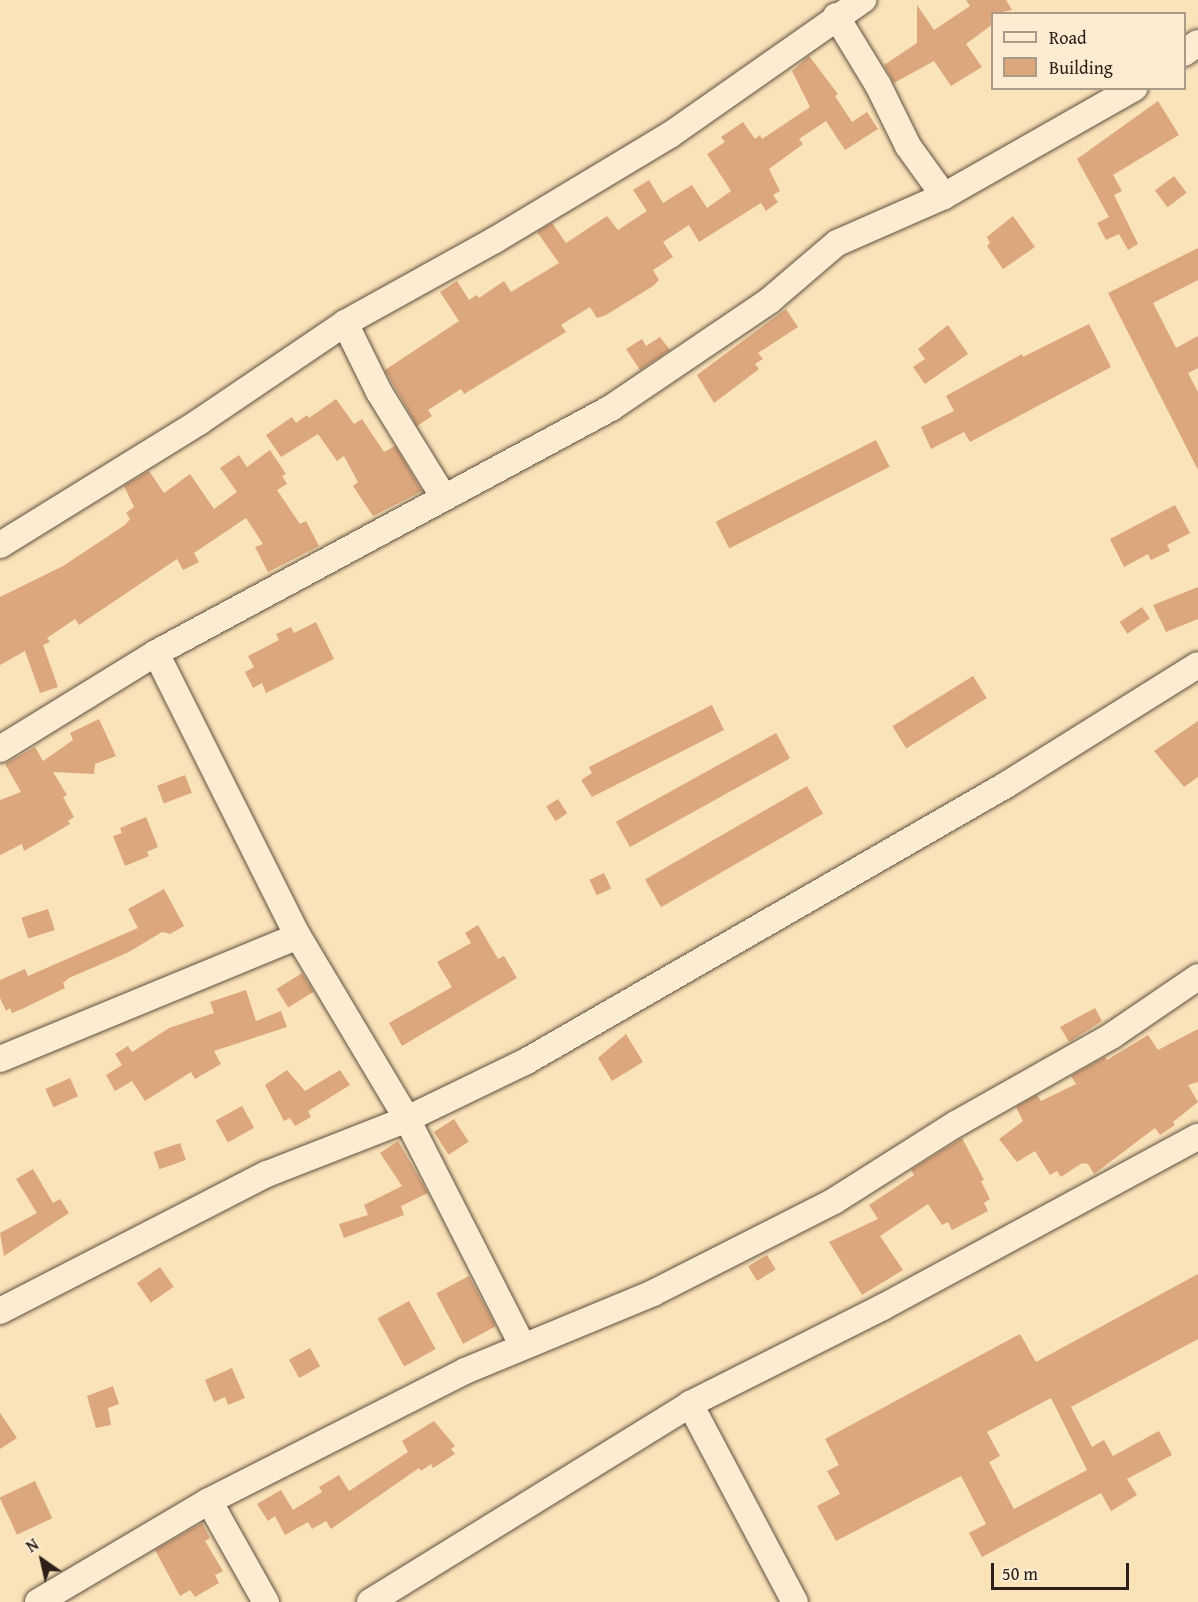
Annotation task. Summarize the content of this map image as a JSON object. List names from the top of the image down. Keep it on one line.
{"legend":["Road","Building"],"scale_bar":"50 m","north":"top left"}
